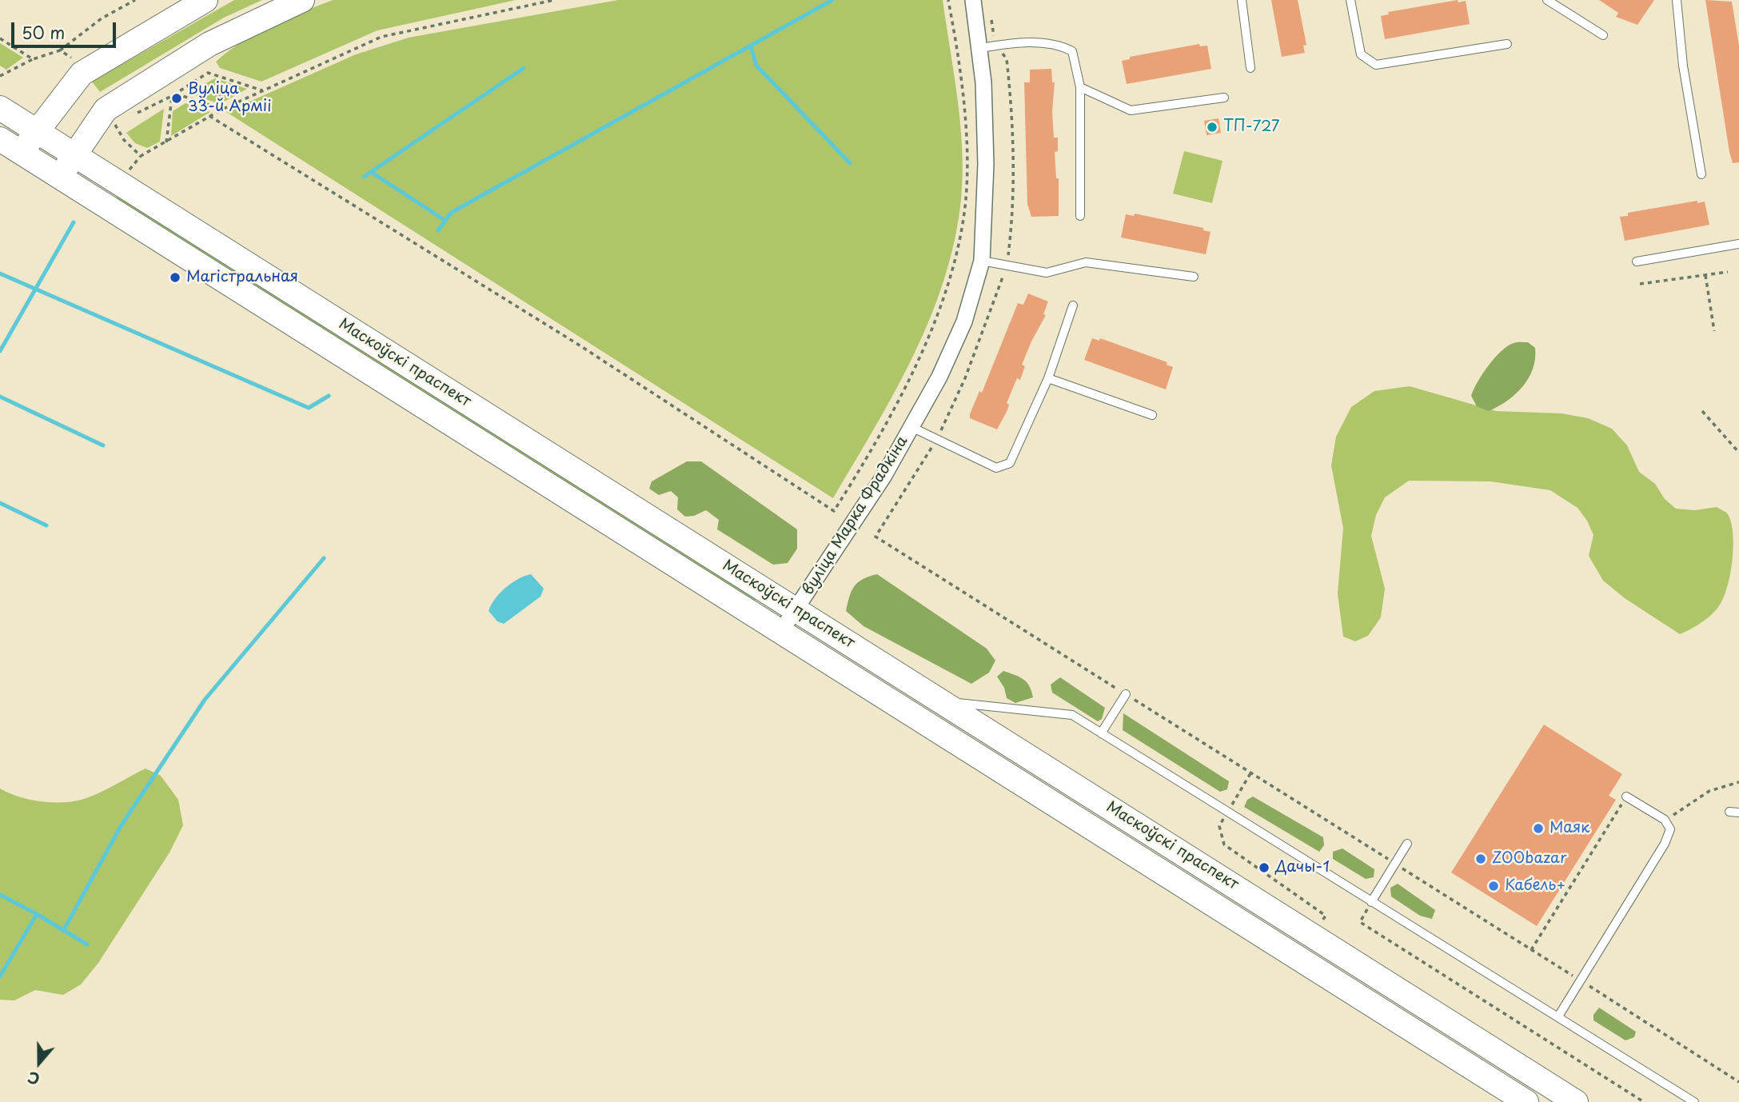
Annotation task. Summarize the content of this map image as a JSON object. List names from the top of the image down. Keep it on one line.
{"streets":{"main road":["Маскоўскі праспект"],"street":["вуліца Марка Фрадкіна"]},"crossings":[["Маскоўскі праспект","вуліца Марка Фрадкіна"]],"places":["Вуліца 33-й Арміі","ТП-727","Магістральная","Маяк","ZOObazar","Дачы-1","Кабель+"],"scale_bar":"50 m","north":"bottom"}
